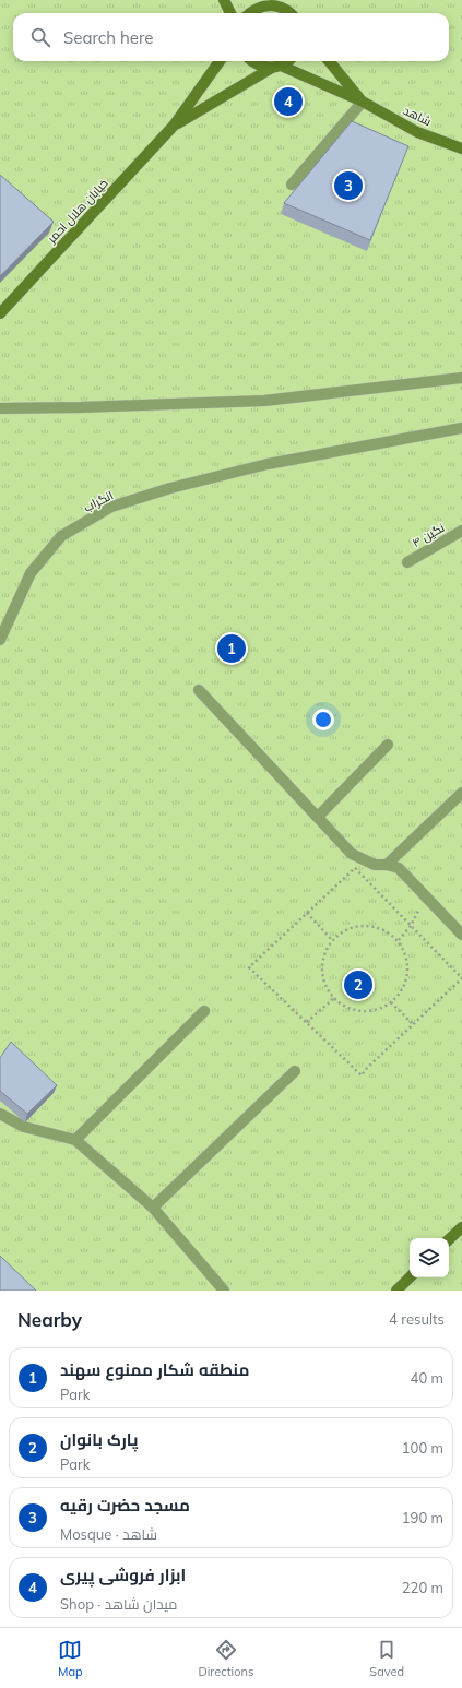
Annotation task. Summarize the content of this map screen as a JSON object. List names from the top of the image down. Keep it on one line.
{"streets":{"street":["شاهد","خیابان هلال احمر","انگراب","نگین ۴"]},"page":{"search":"Search here","pins":["4","3","1","2"],"heading":["Nearby","4 results"],"list":[{"mark":"1","name":"منطقه شکار ممنوع سهند","note":"Park","value":"40 m"},{"mark":"2","name":"پارک بانوان","note":"Park","value":"100 m"},{"mark":"3","name":"مسجد حضرت رقیه","note":"Mosque · شاهد","value":"190 m"},{"mark":"4","name":"ابزار فروشی پیری","note":"Shop · میدان شاهد","value":"220 m"}],"nav":["Map","Directions","Saved"]}}
